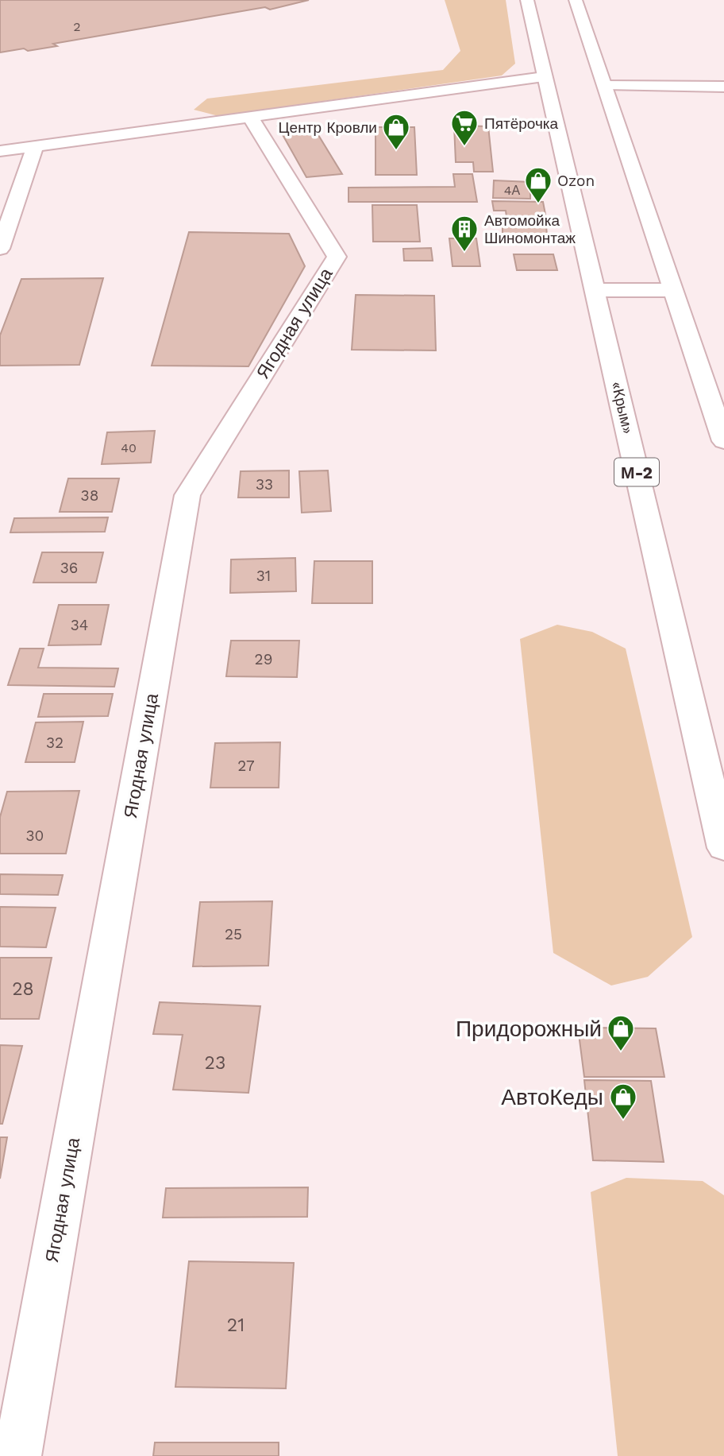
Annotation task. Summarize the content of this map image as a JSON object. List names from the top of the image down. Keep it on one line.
{"streets":{"main road":["Ягодная улица","«Крым»","М-2"]},"places":{"supermarket":["Пятёрочка"],"shop":["Центр Кровли","Ozon","Придорожный","АвтоКеды"],"building":["Автомойка Шиномонтаж"]},"house_numbers":["2","4А","40","33","38","36","31","34","29","32","27","30","25","28","23","21"]}
